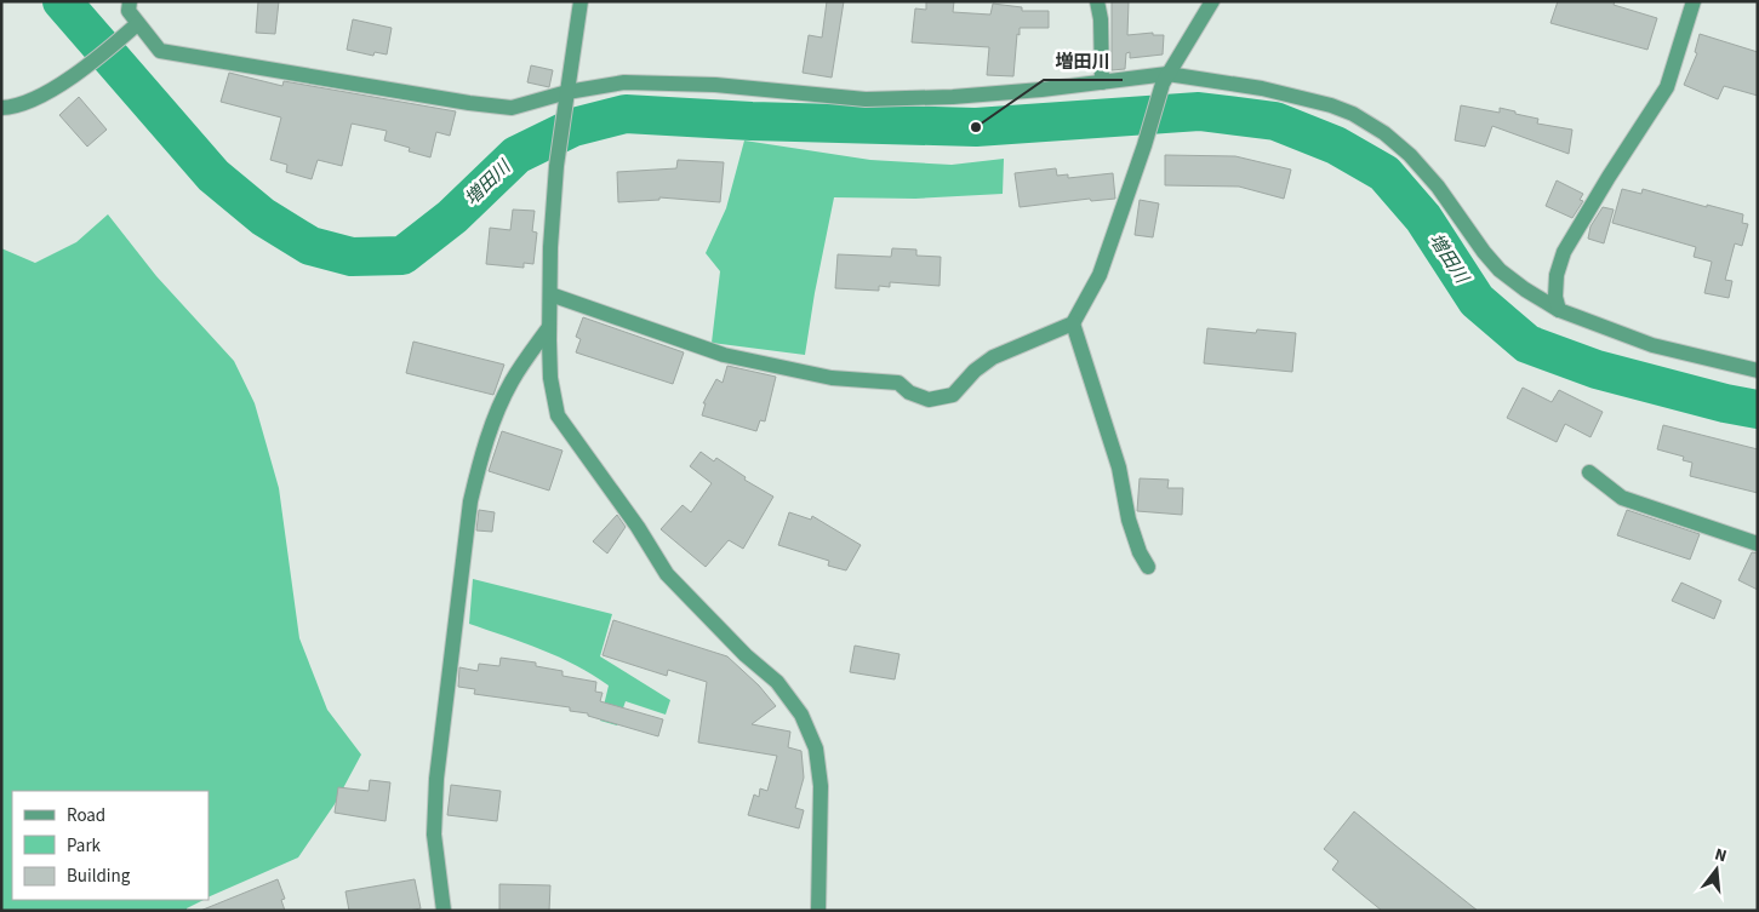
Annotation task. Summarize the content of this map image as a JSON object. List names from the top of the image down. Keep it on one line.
{"water":["増田川"],"places":["増田川"],"legend":["Road","Park","Building"],"north":"top"}
